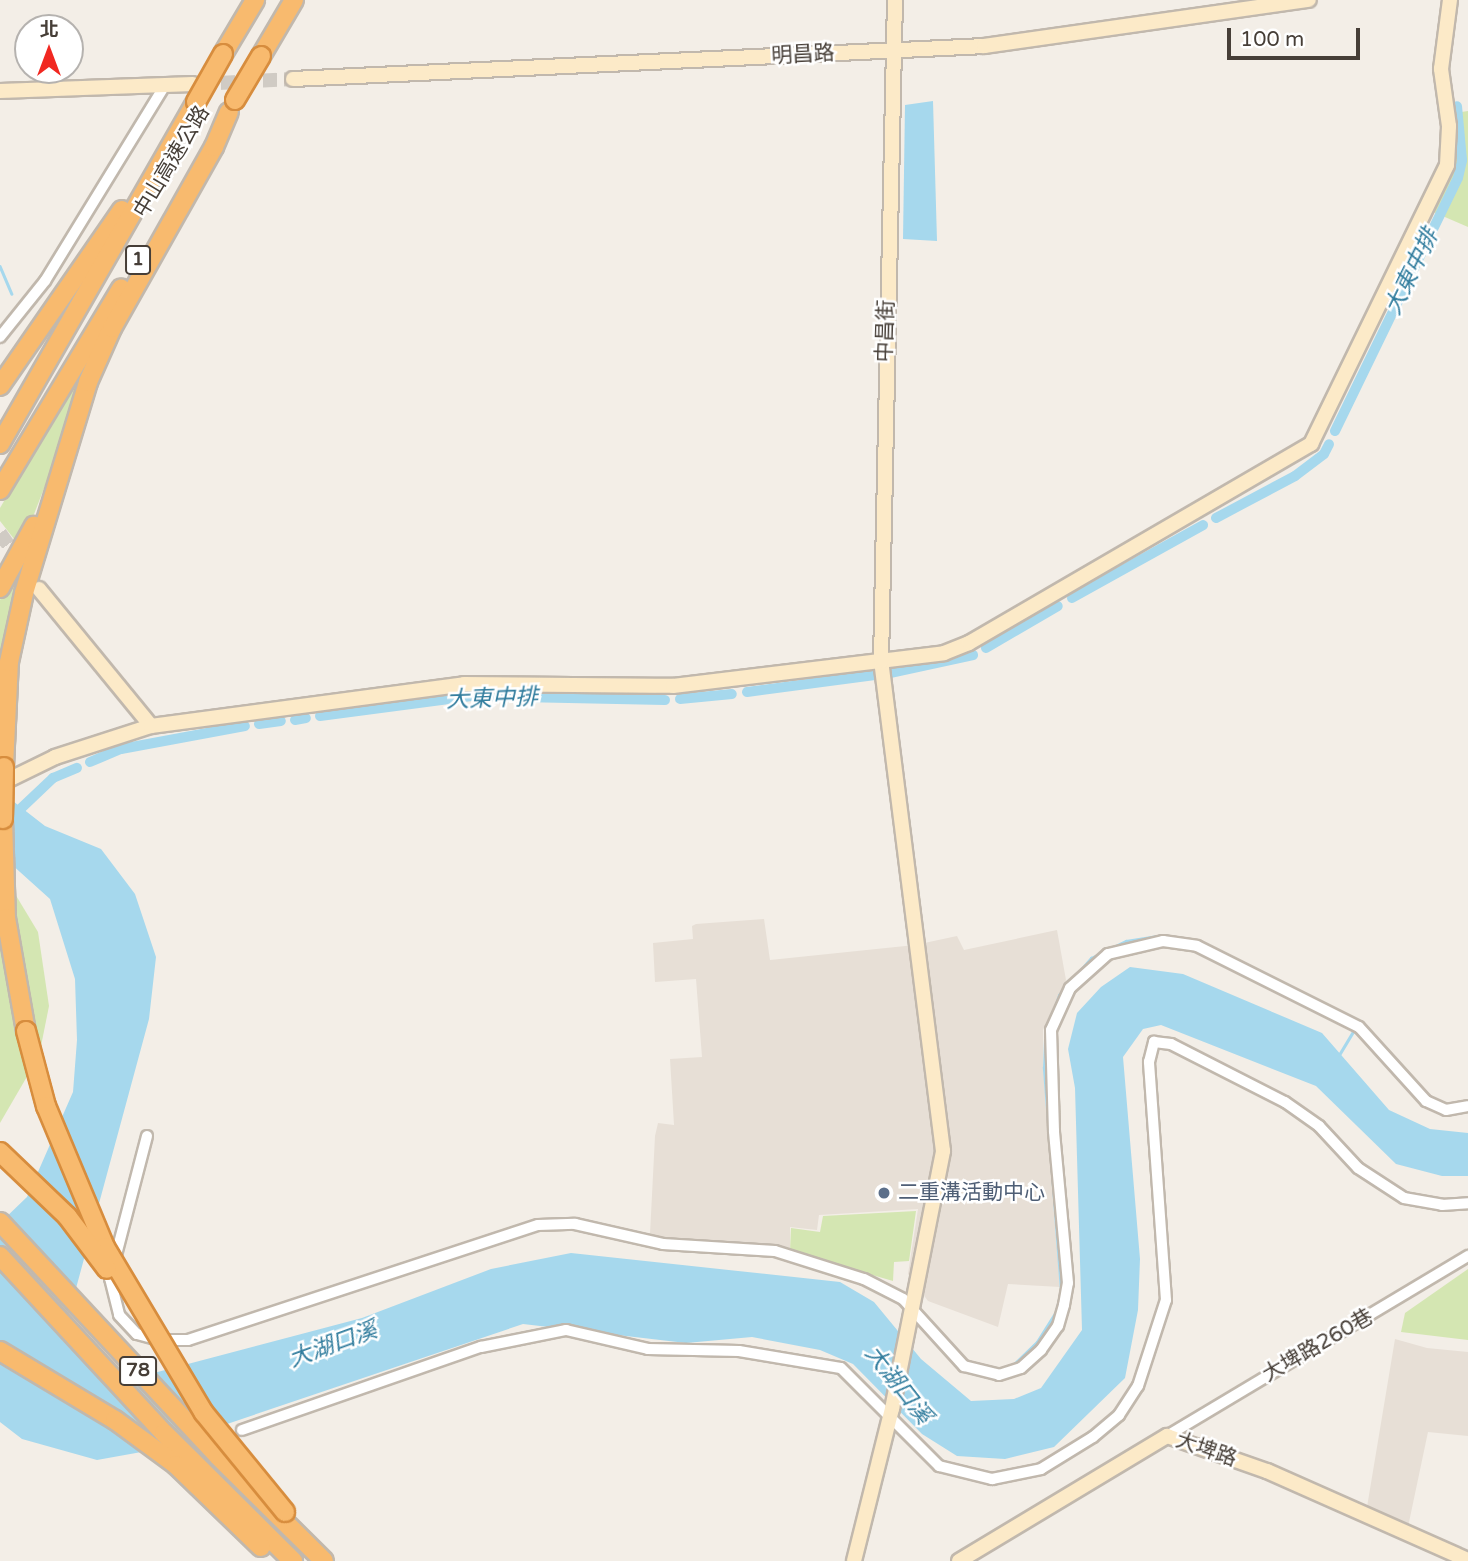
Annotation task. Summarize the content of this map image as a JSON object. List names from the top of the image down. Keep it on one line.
{"streets":{"highway":["中山高速公路","1","78"],"street":["明昌路","中昌街","大埤路260巷","大埤路"]},"crossings":[["明昌路","中昌街"],["大埤路260巷","大埤路"]],"water":["大東中排","大湖口溪"],"places":["二重溝活動中心"],"scale_bar":"100 m","north":"top"}
